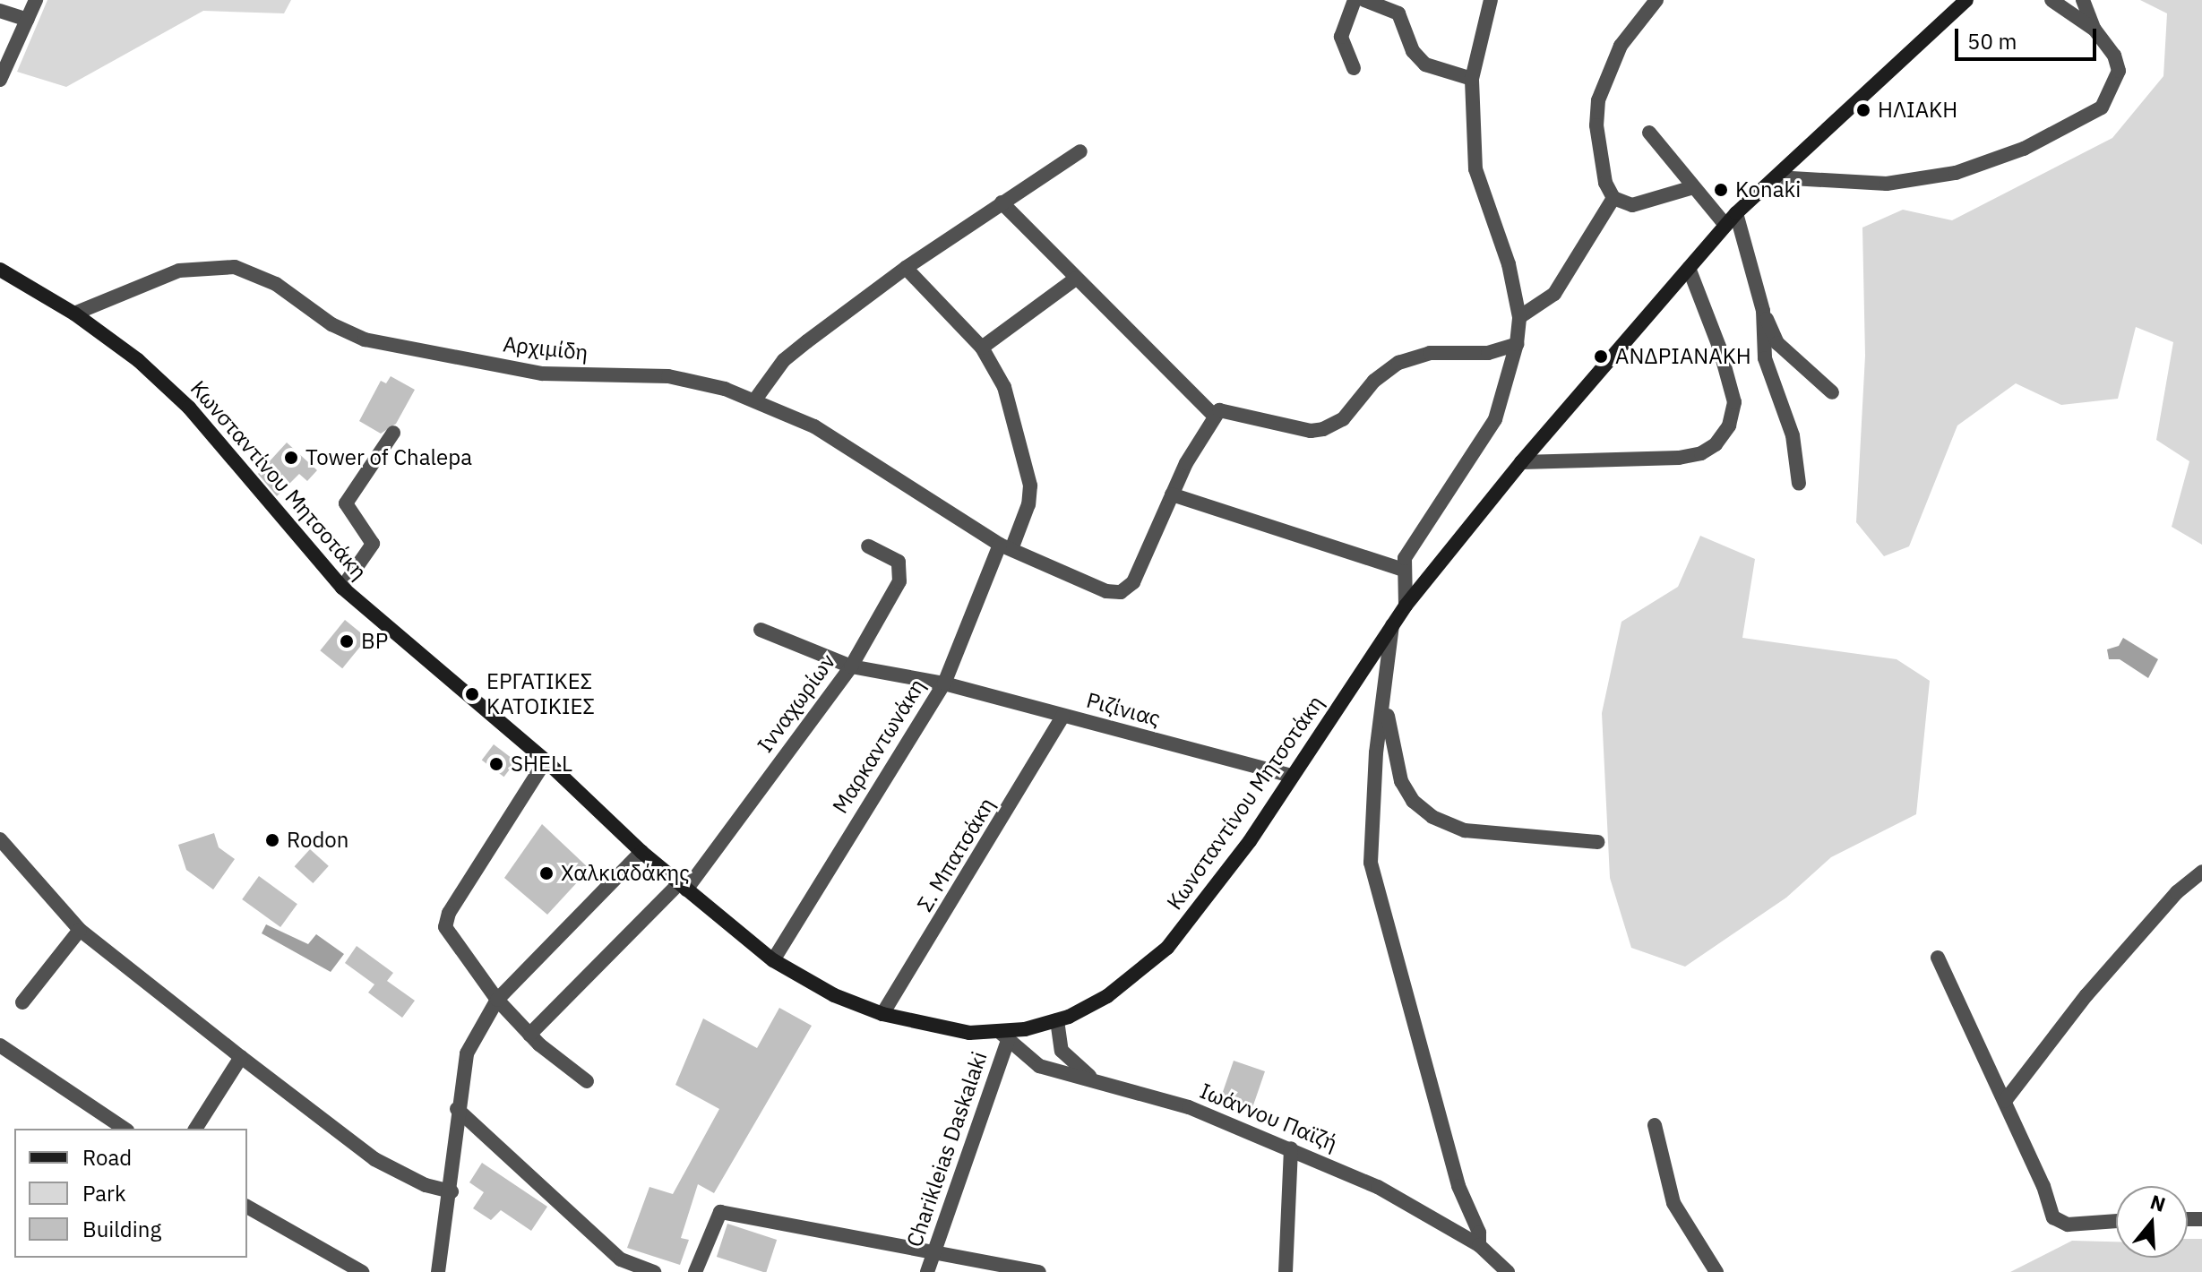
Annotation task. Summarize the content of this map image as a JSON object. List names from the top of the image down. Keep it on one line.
{"streets":{"main road":["Κωνσταντίνου Μητσοτάκη"],"street":["Αρχιμίδη","Ινναχωρίων","Ριζίνιας","Μαρκαντωνάκη","Σ. Μπατσάκη","Ιωάννου Παϊζή","Charikleias Daskalaki"]},"crossings":[["Αρχιμίδη","Κωνσταντίνου Μητσοτάκη"],["Αρχιμίδη","Μαρκαντωνάκη"],["Κωνσταντίνου Μητσοτάκη","Ινναχωρίων"],["Κωνσταντίνου Μητσοτάκη","Ριζίνιας"],["Κωνσταντίνου Μητσοτάκη","Μαρκαντωνάκη"],["Κωνσταντίνου Μητσοτάκη","Σ. Μπατσάκη"],["Κωνσταντίνου Μητσοτάκη","Ιωάννου Παϊζή"],["Κωνσταντίνου Μητσοτάκη","Charikleias Daskalaki"],["Ινναχωρίων","Ριζίνιας"],["Ριζίνιας","Μαρκαντωνάκη"],["Ριζίνιας","Σ. Μπατσάκη"],["Ιωάννου Παϊζή","Charikleias Daskalaki"]],"places":["ΗΛΙΑΚΗ","Konaki","ΑΝΔΡΙΑΝΑΚΗ","Tower of Chalepa","BP","ΕΡΓΑΤΙΚΕΣ ΚΑΤΟΙΚΙΕΣ","SHELL","Rodon","Χαλκιαδάκης"],"legend":["Road","Park","Building"],"scale_bar":"50 m","north":"top"}
